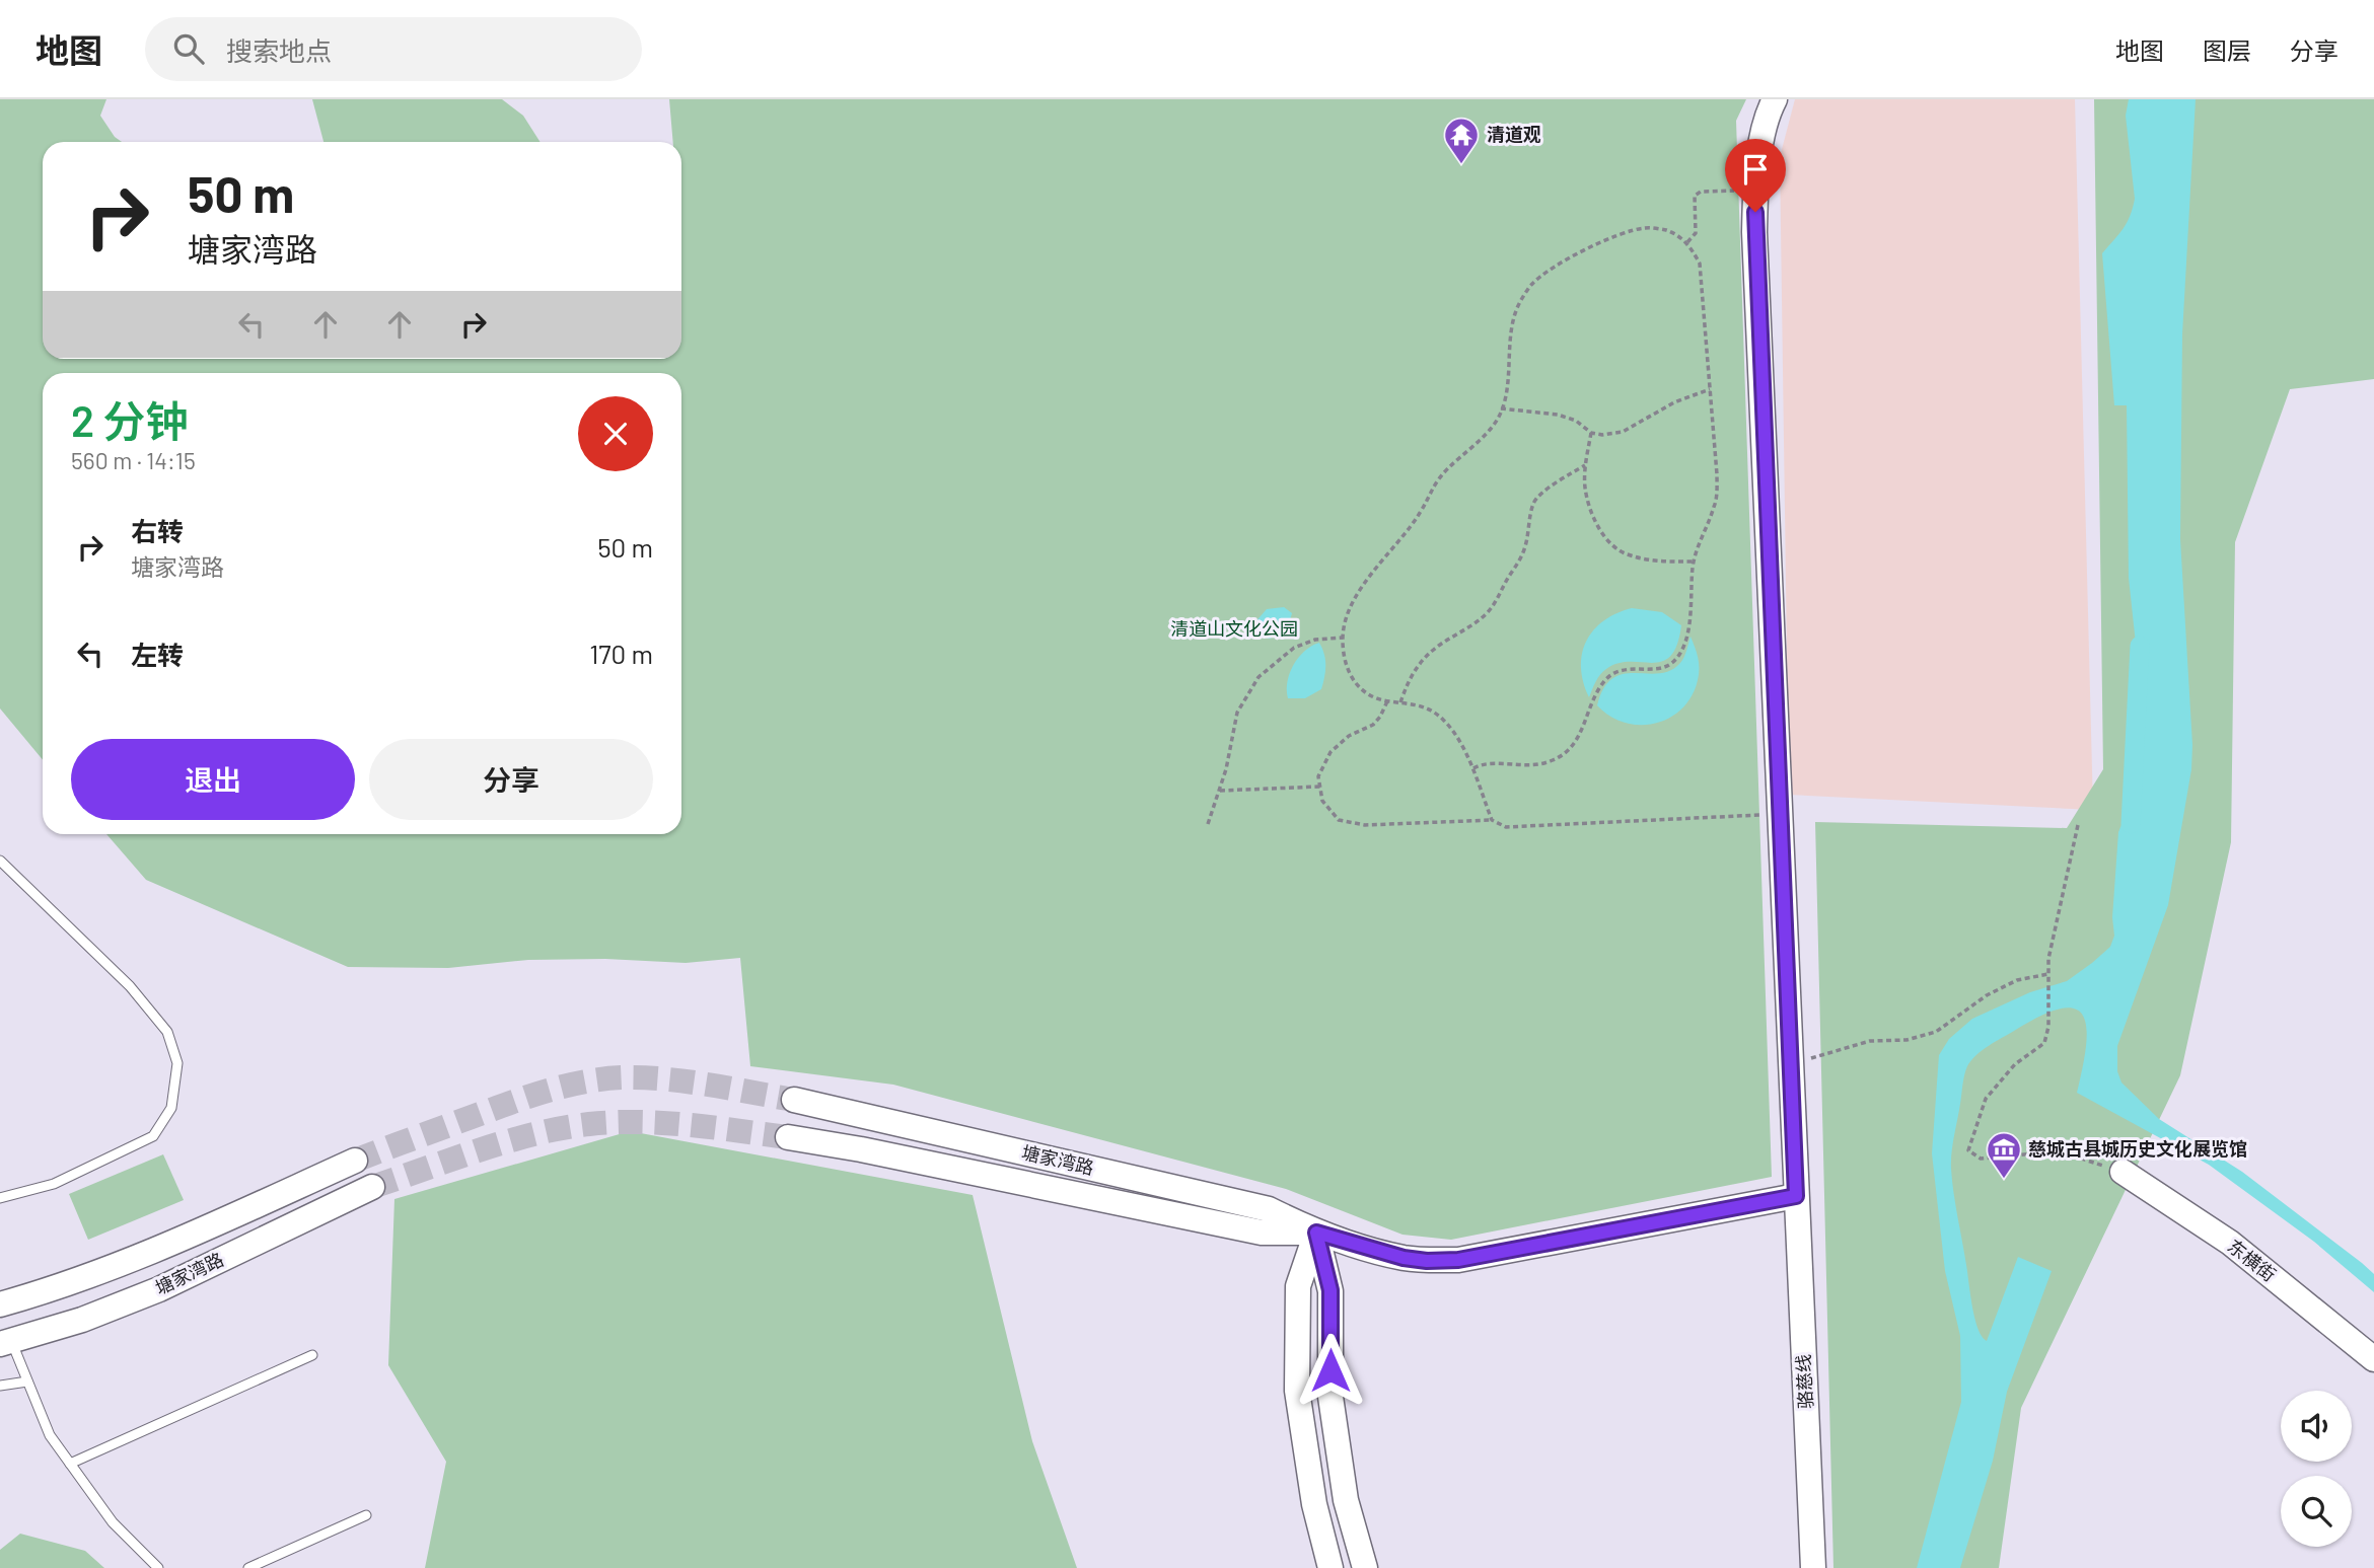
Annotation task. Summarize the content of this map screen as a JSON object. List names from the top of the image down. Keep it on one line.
{"streets":{"main road":["塘家湾路","东横街","骆慈线"]},"crossings":[["塘家湾路","骆慈线"]],"parks":["清道山文化公园"],"places":{"temple":["清道观"],"museum":["慈城古县城历史文化展览馆"]},"page":{"header":"地图","search":"搜索地点","nav":["地图","图层","分享"],"turn":["50 m","塘家湾路"],"heading":["2 分钟","560 m · 14:15"],"list":[{"name":"右转","note":"塘家湾路","value":"50 m"},{"name":"左转","value":"170 m"}],"buttons":["退出","分享"]}}
